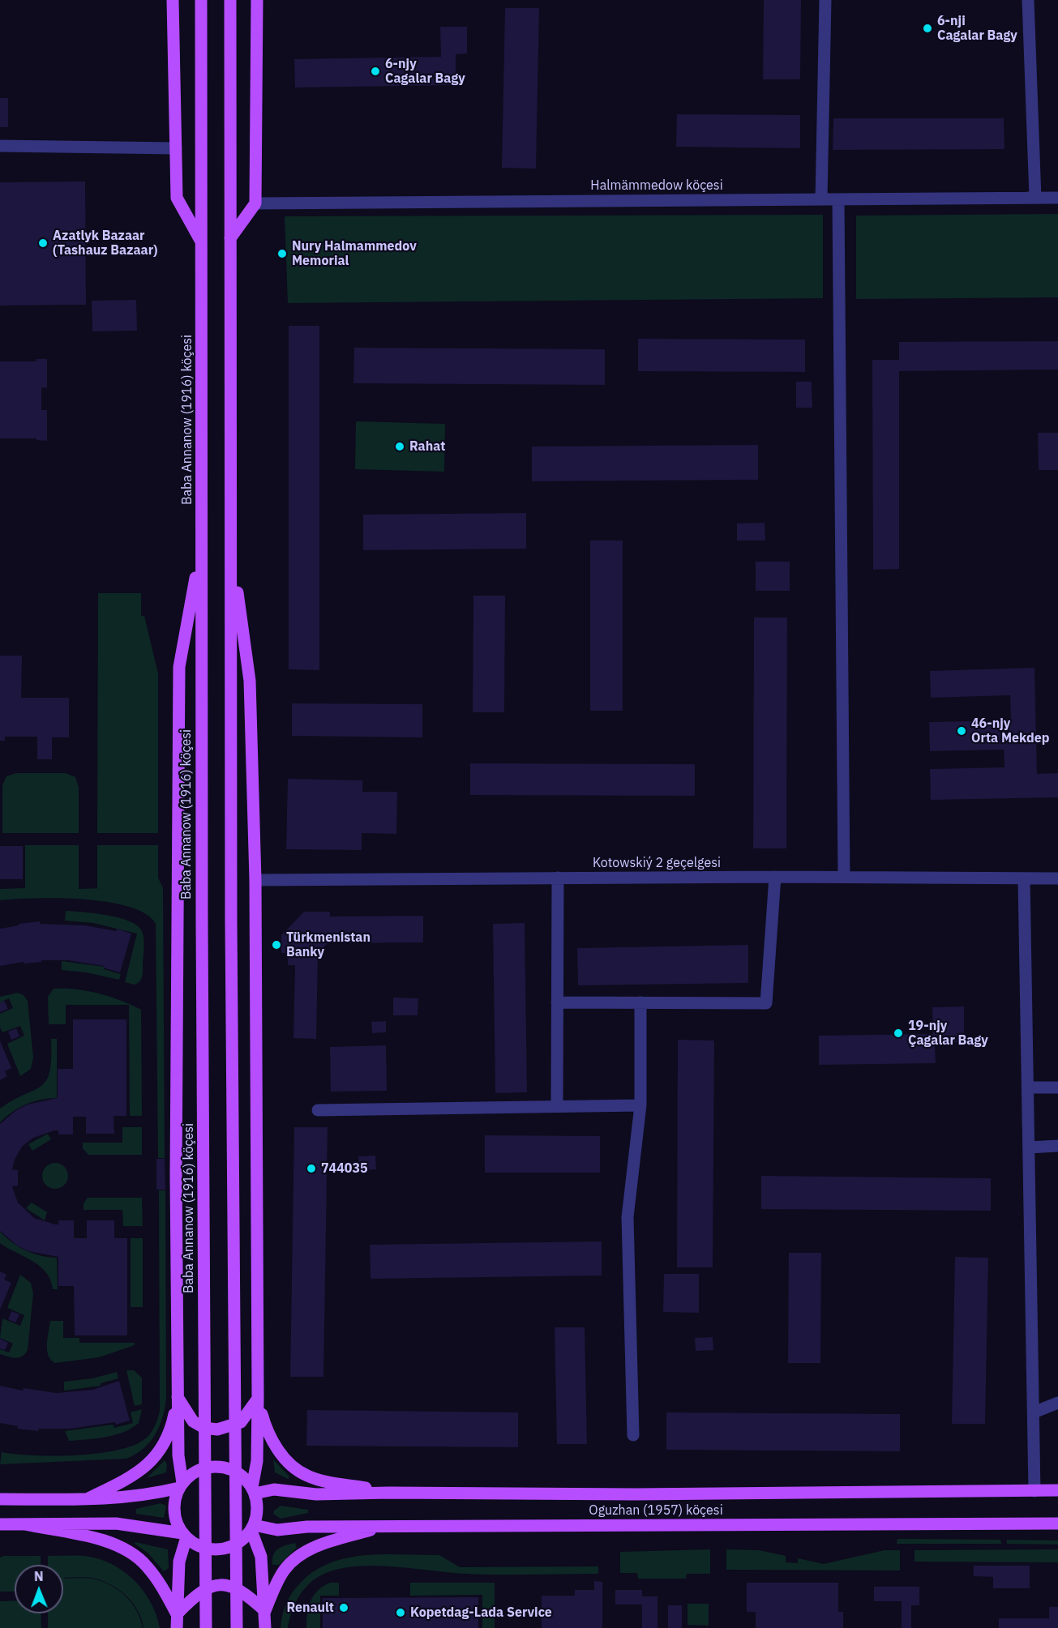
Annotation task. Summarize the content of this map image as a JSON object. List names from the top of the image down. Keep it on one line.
{"streets":{"main road":["Baba Annanow (1916) köçesi","Oguzhan (1957) köçesi"],"street":["Halmämmedow köçesi","Kotowskiý 2 geçelgesi"]},"places":["6-nji Cagalar Bagy","6-njy Cagalar Bagy","Azatlyk Bazaar (Tashauz Bazaar)","Nury Halmammedov Memorial","Rahat","46-njy Orta Mekdep","Türkmenistan Banky","19-njy Çagalar Bagy","744035","Renault","Kopetdag-Lada Service"],"north":"top"}
